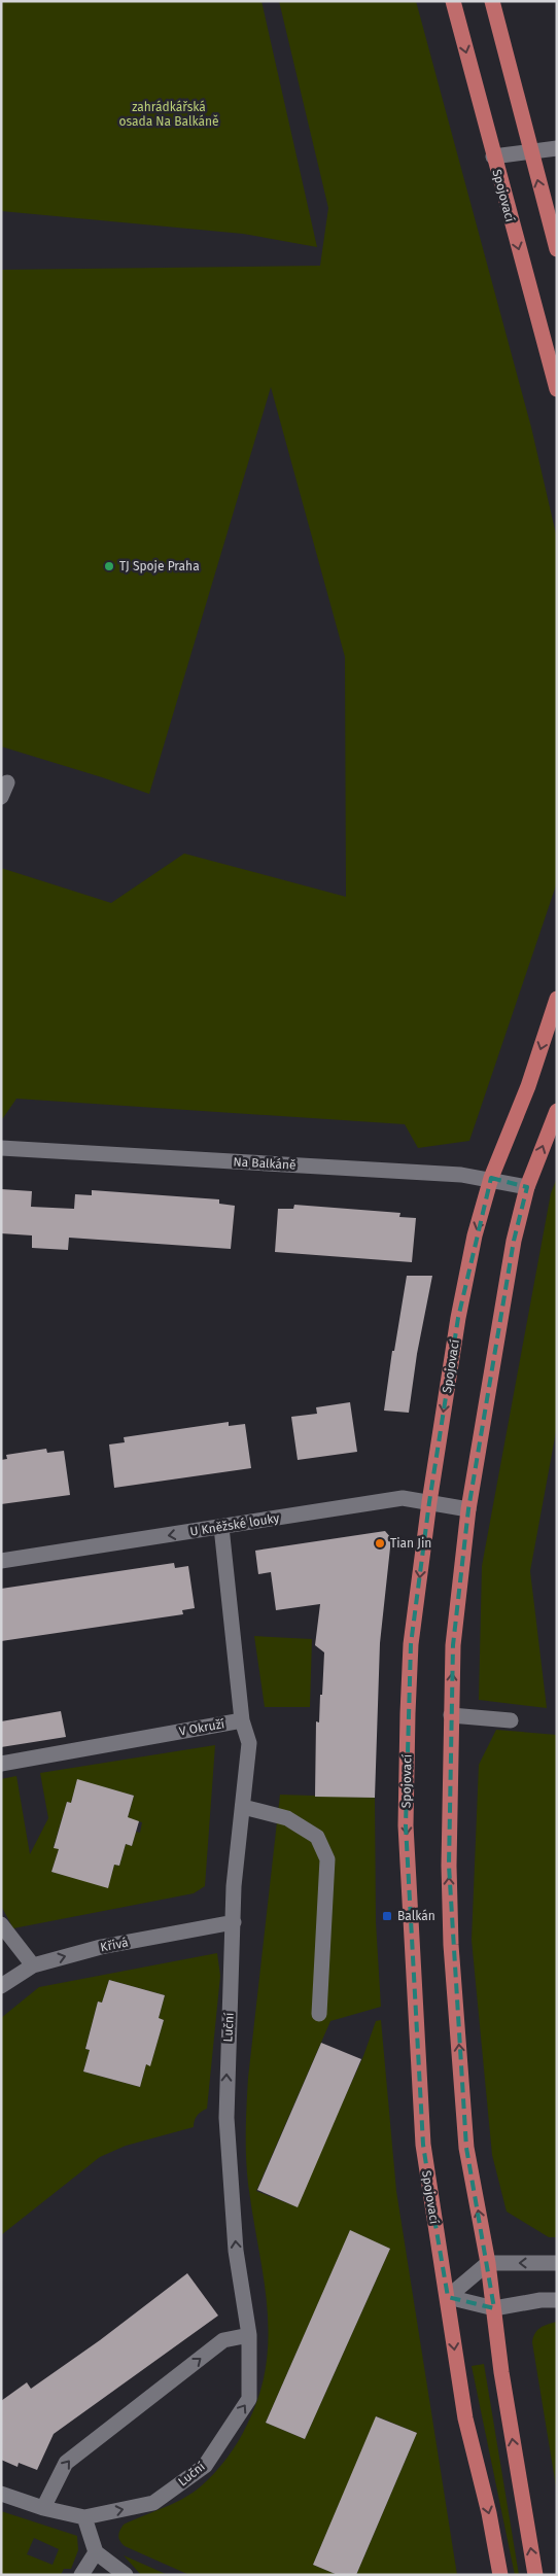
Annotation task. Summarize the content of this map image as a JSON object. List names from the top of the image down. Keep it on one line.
{"streets":{"main road":["Spojovací"],"street":["Na Balkáně","U Kněžské louky","V Okruží","Křivá","Luční"]},"crossings":[["Spojovací","Na Balkáně"],["Spojovací","U Kněžské louky"],["U Kněžské louky","V Okruží"],["V Okruží","Luční"],["Křivá","Luční"]],"one_way":["U Kněžské louky","Křivá","Luční"],"parks":["zahrádkářská osada Na Balkáně"],"places":{"other":["TJ Spoje Praha","Tian Jin"],"transit":["Balkán"]}}
